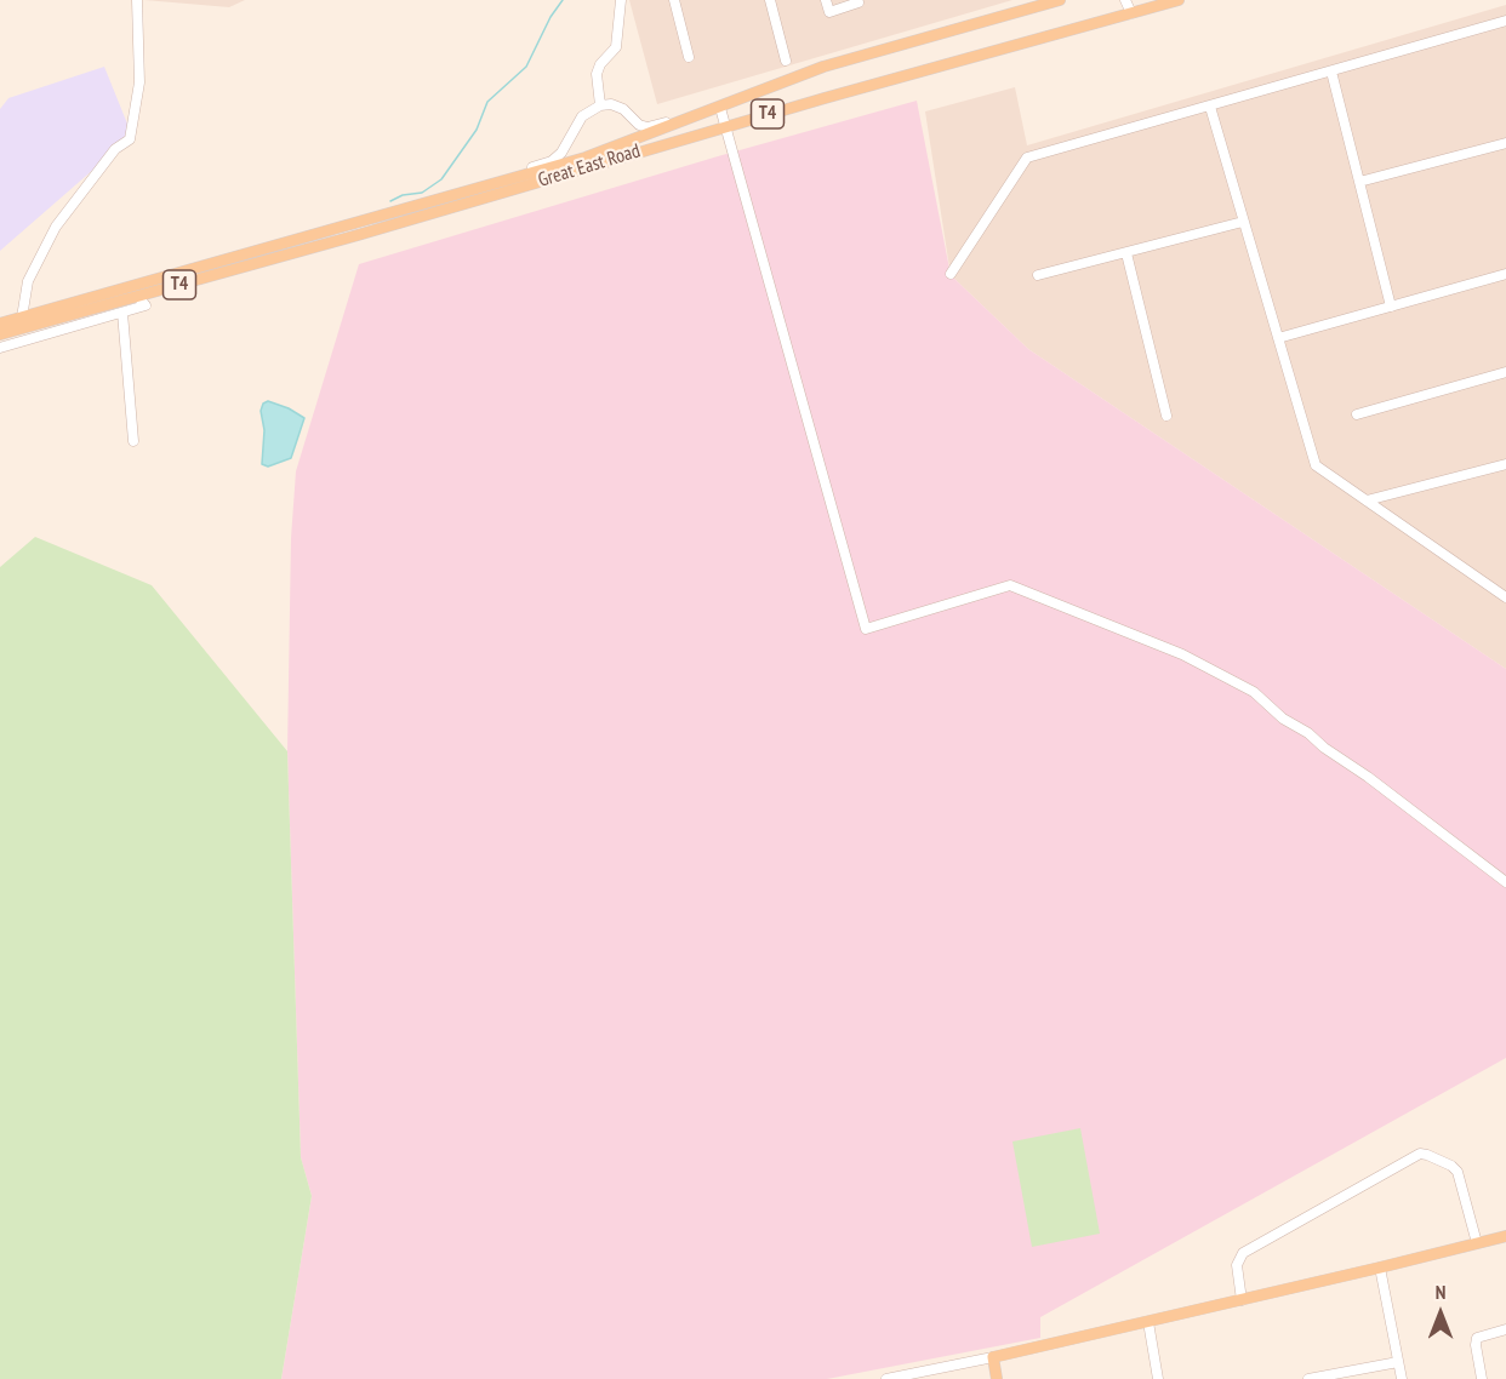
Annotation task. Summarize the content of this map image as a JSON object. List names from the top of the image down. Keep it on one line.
{"streets":{"main road":["T4","Great East Road"]},"north":"top"}
